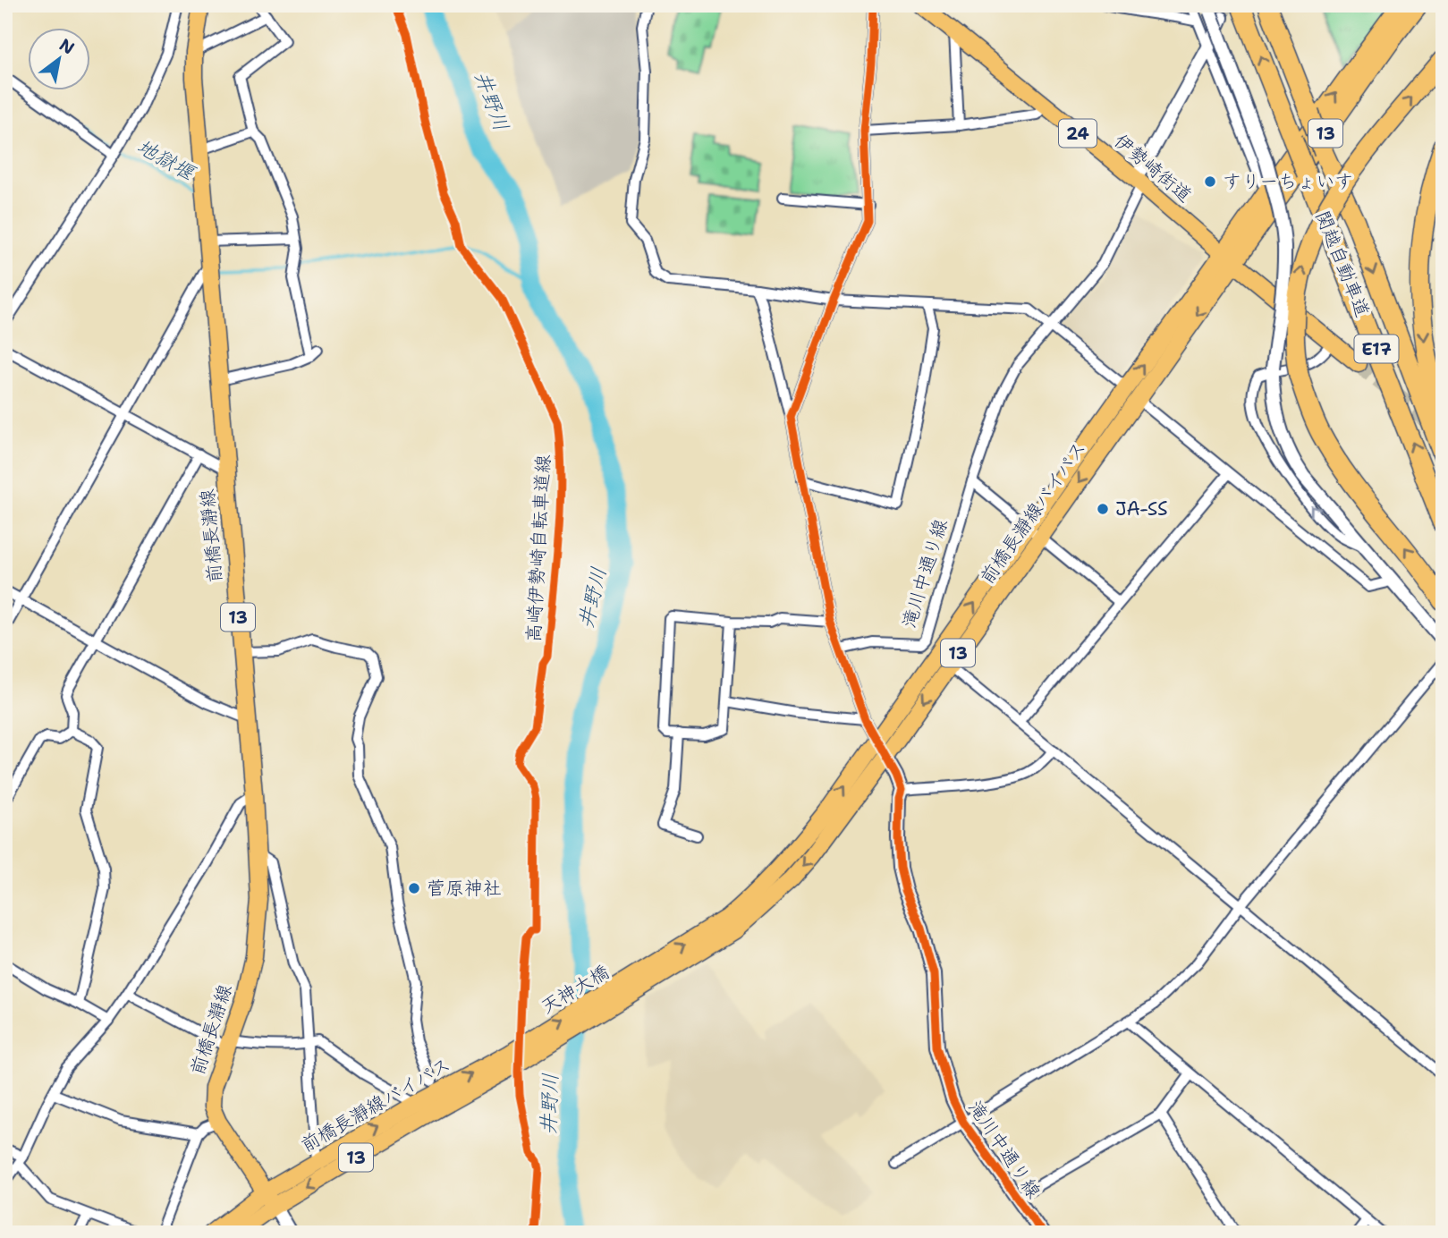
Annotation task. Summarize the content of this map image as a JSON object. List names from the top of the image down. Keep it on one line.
{"streets":{"highway":["関越自動車道","E17"],"main road":["24","13","伊勢崎街道","前橋長瀞線バイパス","前橋長瀞線","天神大橋"],"street":["滝川中通り線"],"cycle path":["高崎伊勢崎自転車道線"]},"crossings":[["13","前橋長瀞線バイパス"],["13","前橋長瀞線"],["伊勢崎街道","前橋長瀞線バイパス"],["伊勢崎街道","滝川中通り線"],["前橋長瀞線バイパス","前橋長瀞線"],["前橋長瀞線バイパス","天神大橋"]],"water":["井野川","地獄堰"],"places":["すりーちょいす","JA-SS","菅原神社"],"north":"top right"}
